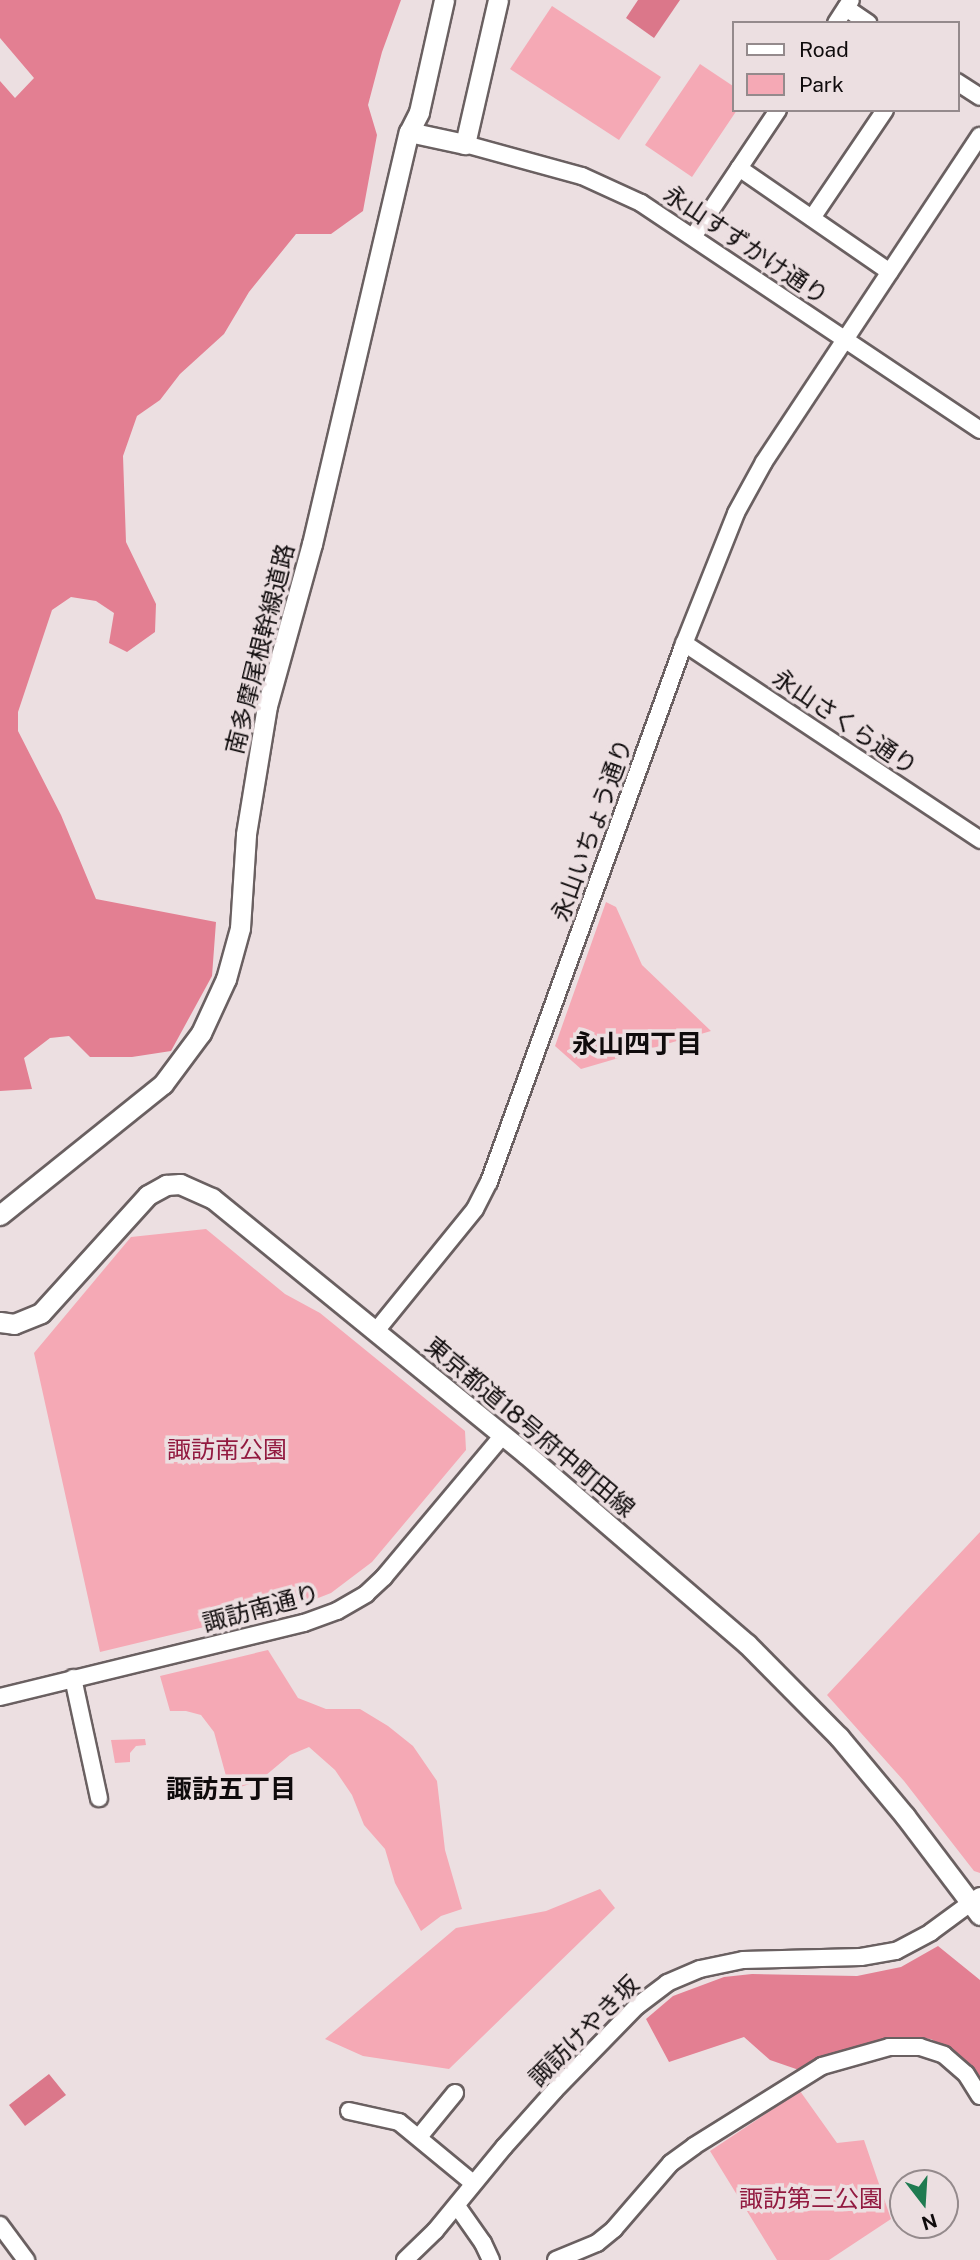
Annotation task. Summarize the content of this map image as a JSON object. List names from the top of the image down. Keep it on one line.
{"streets":{"main road":["南多摩尾根幹線道路","東京都道18号府中町田線"],"street":["永山すずかけ通り","永山さくら通り","永山いちょう通り","諏訪南通り","諏訪けやき坂"]},"crossings":[["永山すずかけ通り","永山いちょう通り"],["永山さくら通り","永山いちょう通り"],["永山いちょう通り","東京都道18号府中町田線"],["東京都道18号府中町田線","諏訪南通り"],["東京都道18号府中町田線","諏訪けやき坂"]],"districts":["永山四丁目","諏訪五丁目"],"parks":["諏訪南公園","諏訪第三公園"],"legend":["Road","Park"],"north":"bottom"}
